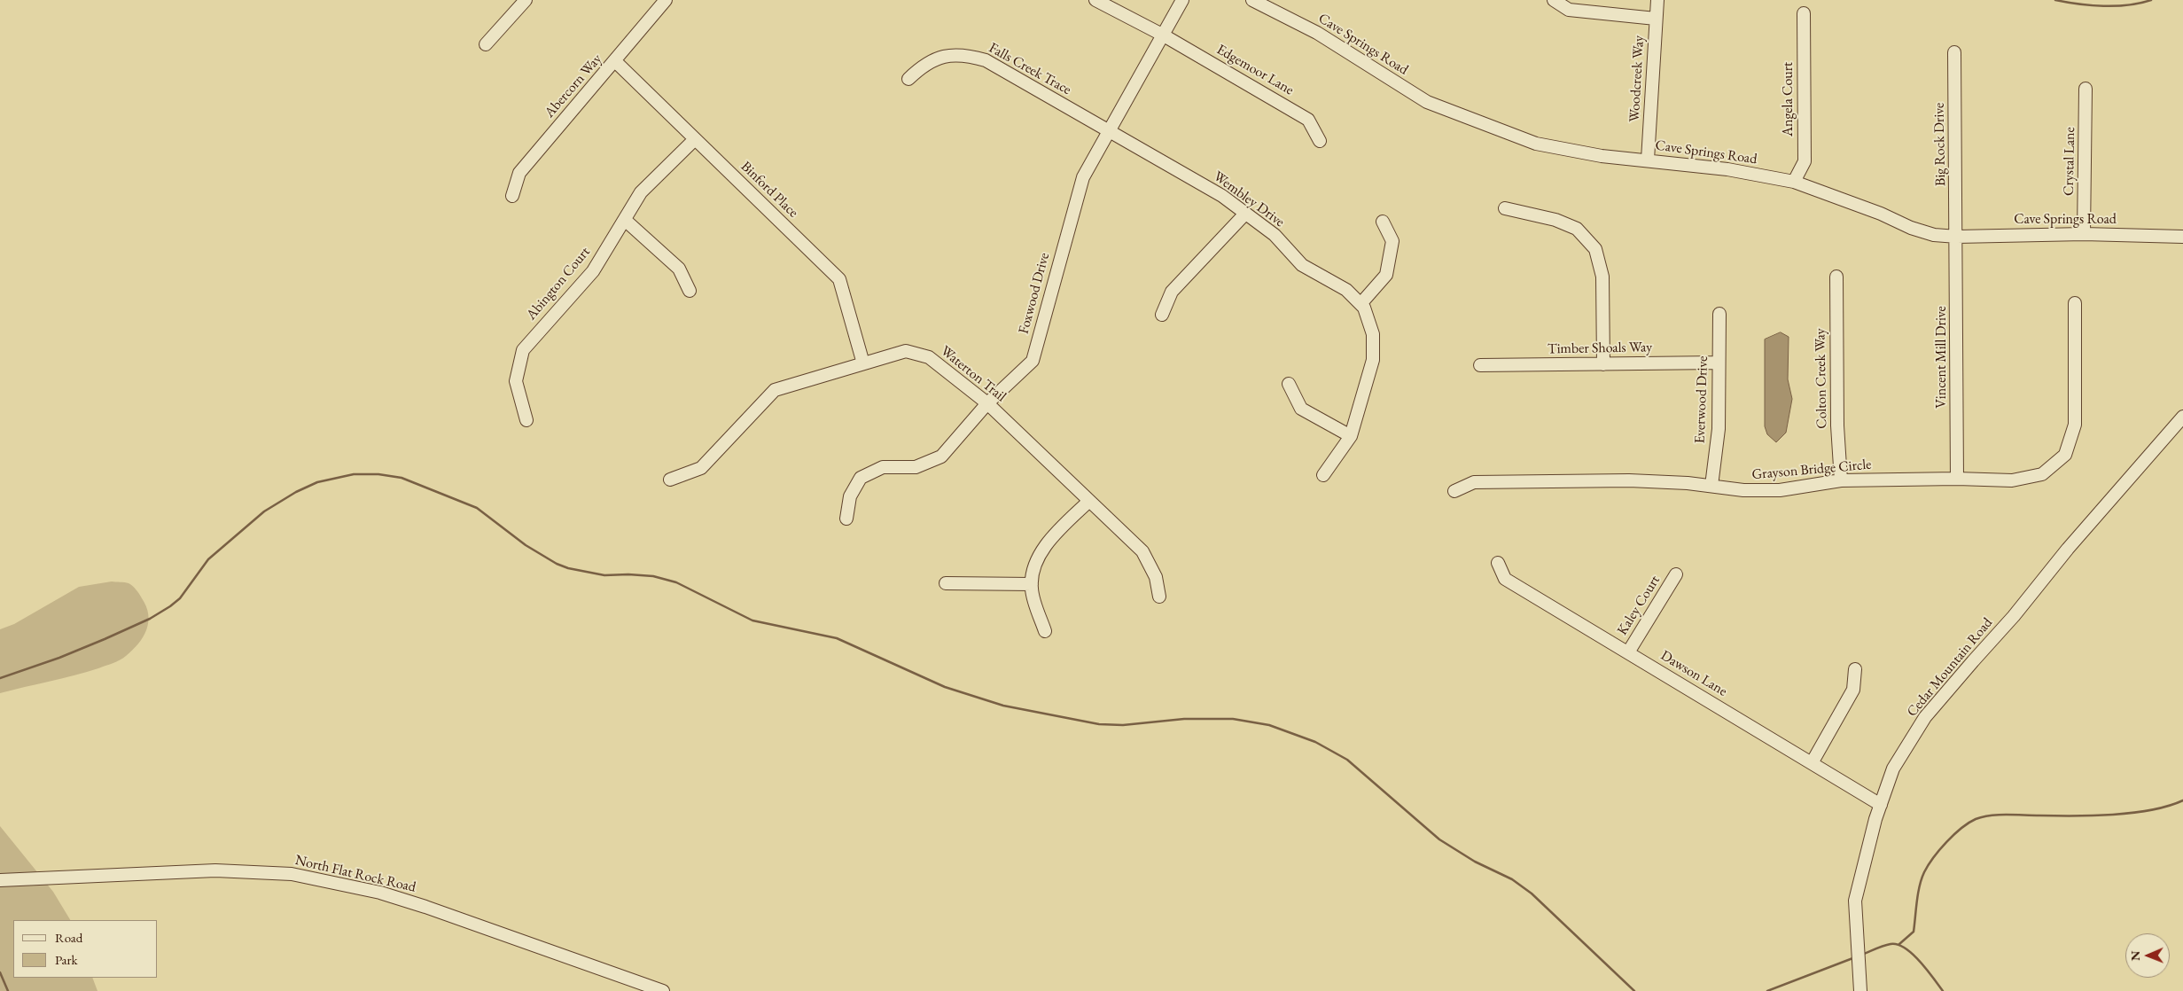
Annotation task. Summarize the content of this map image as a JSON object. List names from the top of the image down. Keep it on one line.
{"streets":{"street":["Cave Springs Road","Falls Creek Trace","Edgemoor Lane","Woodcreek Way","Abercorn Way","Angela Court","Big Rock Drive","Crystal Lane","Binford Place","Wembley Drive","Abington Court","Foxwood Drive","Timber Shoals Way","Vincent Mill Drive","Waterton Trail","Colton Creek Way","Everwood Drive","Grayson Bridge Circle","Kaley Court","Cedar Mountain Road","Dawson Lane","North Flat Rock Road"]},"crossings":[["Cave Springs Road","Woodcreek Way"],["Cave Springs Road","Angela Court"],["Cave Springs Road","Big Rock Drive"],["Cave Springs Road","Crystal Lane"],["Cave Springs Road","Vincent Mill Drive"],["Falls Creek Trace","Wembley Drive"],["Falls Creek Trace","Foxwood Drive"],["Edgemoor Lane","Foxwood Drive"],["Abercorn Way","Binford Place"],["Big Rock Drive","Vincent Mill Drive"],["Binford Place","Abington Court"],["Binford Place","Waterton Trail"],["Wembley Drive","Foxwood Drive"],["Foxwood Drive","Waterton Trail"],["Timber Shoals Way","Everwood Drive"],["Vincent Mill Drive","Grayson Bridge Circle"],["Colton Creek Way","Grayson Bridge Circle"],["Everwood Drive","Grayson Bridge Circle"],["Kaley Court","Dawson Lane"],["Cedar Mountain Road","Dawson Lane"]],"legend":["Road","Park"],"north":"left"}
